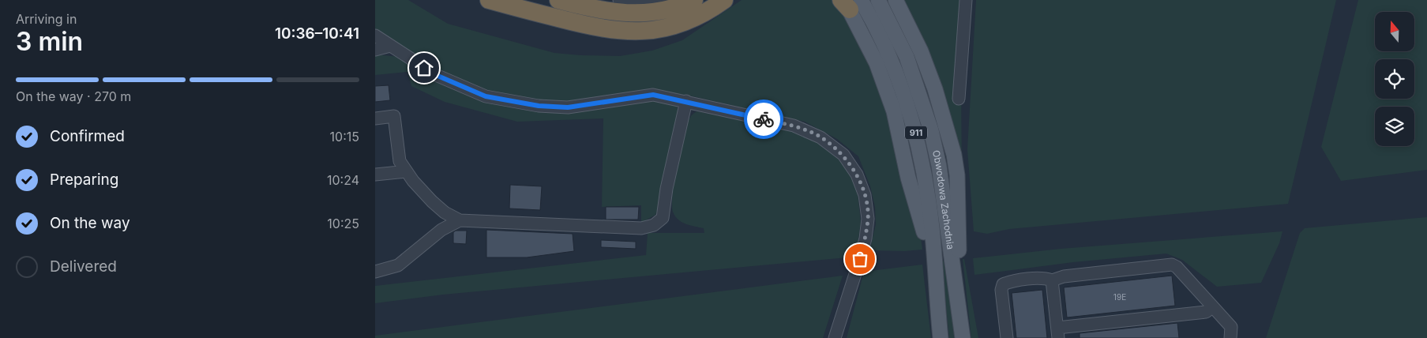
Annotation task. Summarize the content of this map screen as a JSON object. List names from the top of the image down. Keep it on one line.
{"streets":{"main road":["911","Obwodowa Zachodnia"]},"house_numbers":["19E"],"north":"top","page":{"heading":["3 min","Arriving in","10:36–10:41"],"bar":"On the way · 270 m","list":[["Confirmed","10:15"],["Preparing","10:24"],["On the way","10:25"],"Delivered"]}}
